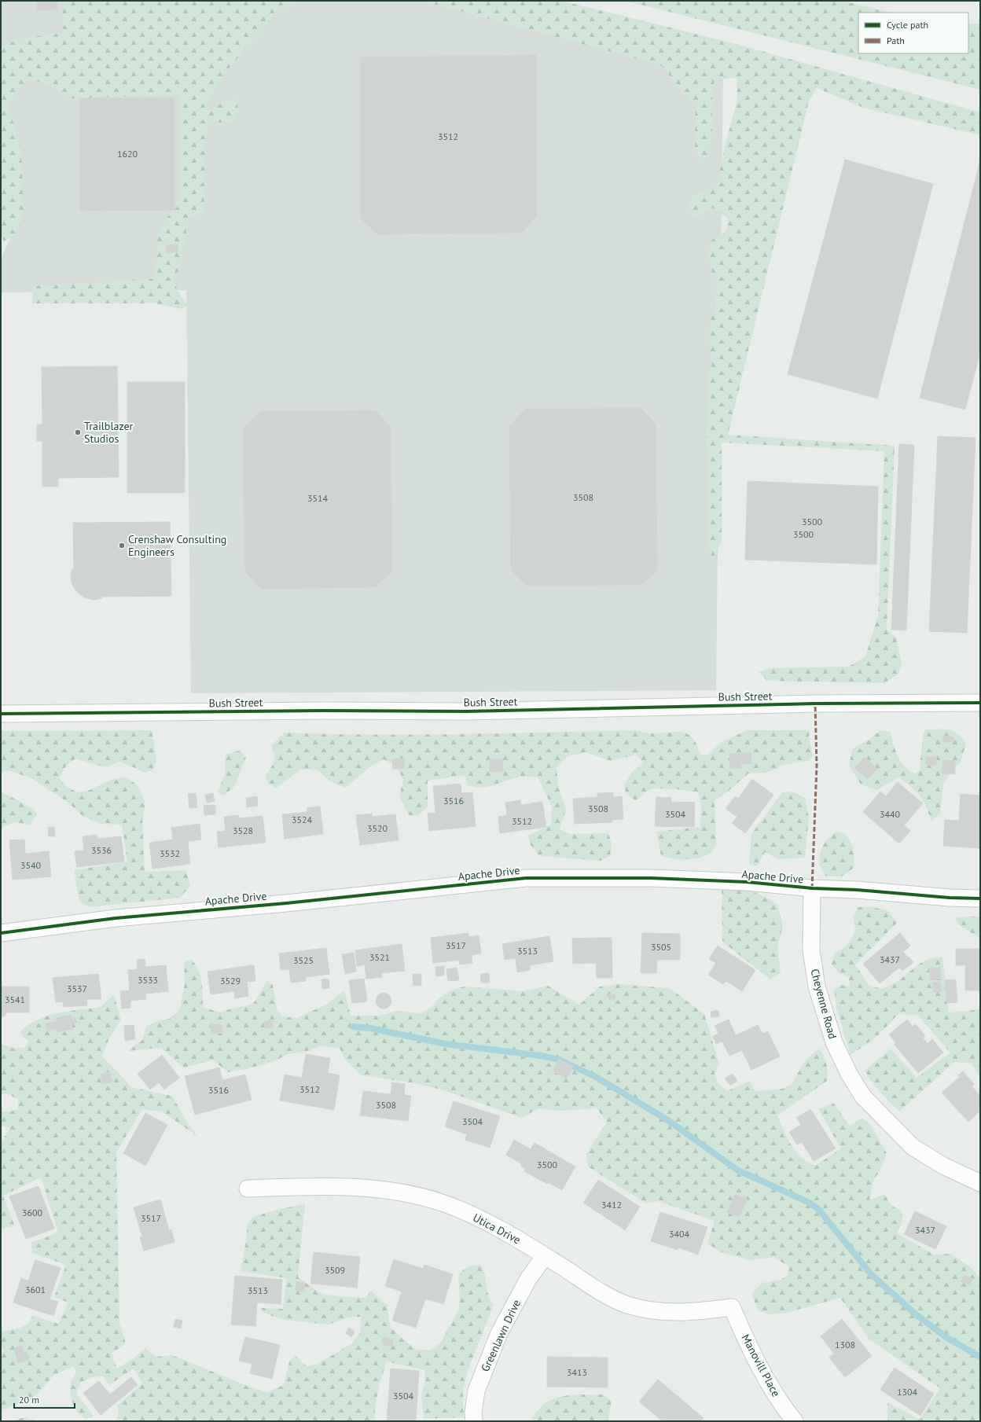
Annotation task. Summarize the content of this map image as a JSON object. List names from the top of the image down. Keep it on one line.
{"streets":{"street":["Bush Street","Apache Drive","Cheyenne Road","Utica Drive","Greenlawn Drive","Manovill Place"]},"crossings":[["Apache Drive","Cheyenne Road"],["Utica Drive","Greenlawn Drive"],["Utica Drive","Manovill Place"]],"places":["Trailblazer Studios","Crenshaw Consulting Engineers"],"house_numbers":["3512","1620","3508","3514","3500","3500","3516","3508","3504","3440","3524","3512","3520","3528","3536","3532","3540","3517","3505","3513","3521","3437","3525","3533","3529","3537","3541","3512","3516","3508","3504","3500","3412","3600","3517","3437","3404","3509","3601","3513","1308","3413","1304","3504"],"legend":["Cycle path","Path"],"scale_bar":"20 m"}
